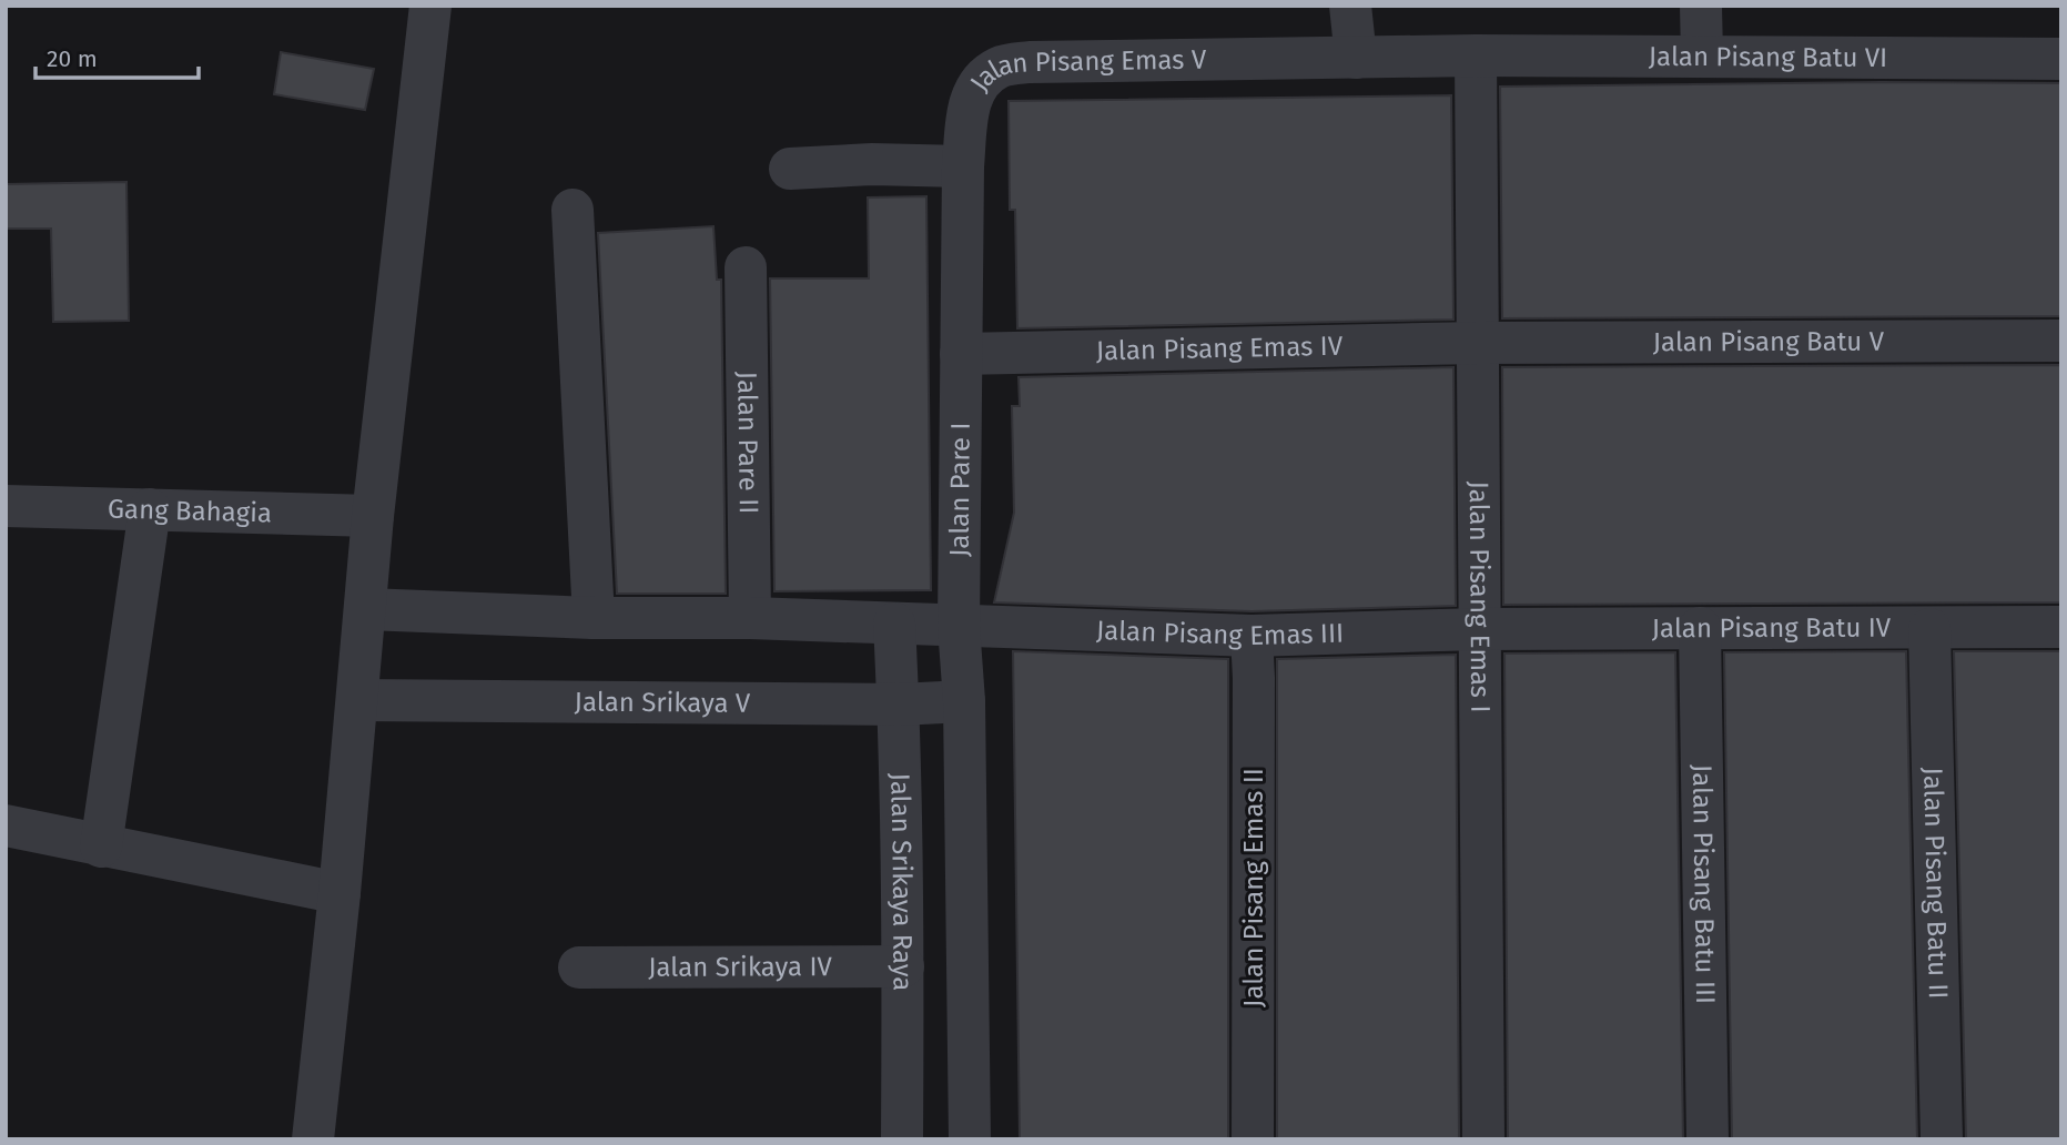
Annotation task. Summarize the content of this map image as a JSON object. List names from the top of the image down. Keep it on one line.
{"streets":{"street":["Jalan Pisang Batu VI","Jalan Pisang Emas V","Jalan Pisang Batu V","Jalan Pisang Emas IV","Jalan Pare II","Jalan Pare I","Gang Bahagia","Jalan Pisang Emas I","Jalan Pisang Batu IV","Jalan Pisang Emas III","Jalan Srikaya V","Jalan Srikaya Raya","Jalan Pisang Batu III","Jalan Pisang Batu II","Jalan Pisang Emas II","Jalan Srikaya IV"]},"crossings":[["Jalan Pisang Batu VI","Jalan Pisang Emas V"],["Jalan Pisang Batu VI","Jalan Pisang Emas I"],["Jalan Pisang Emas V","Jalan Pisang Emas IV"],["Jalan Pisang Emas V","Jalan Pare I"],["Jalan Pisang Emas V","Jalan Pisang Emas I"],["Jalan Pisang Batu V","Jalan Pisang Emas IV"],["Jalan Pisang Batu V","Jalan Pisang Emas I"],["Jalan Pisang Emas IV","Jalan Pare I"],["Jalan Pisang Emas IV","Jalan Pisang Emas I"],["Jalan Pare I","Jalan Pisang Emas III"],["Jalan Pisang Emas I","Jalan Pisang Batu IV"],["Jalan Pisang Emas I","Jalan Pisang Emas III"],["Jalan Pisang Batu IV","Jalan Pisang Emas III"],["Jalan Pisang Batu IV","Jalan Pisang Batu III"],["Jalan Pisang Batu IV","Jalan Pisang Batu II"],["Jalan Pisang Emas III","Jalan Pisang Emas II"],["Jalan Srikaya V","Jalan Srikaya Raya"],["Jalan Srikaya Raya","Jalan Srikaya IV"]],"scale_bar":"20 m"}
